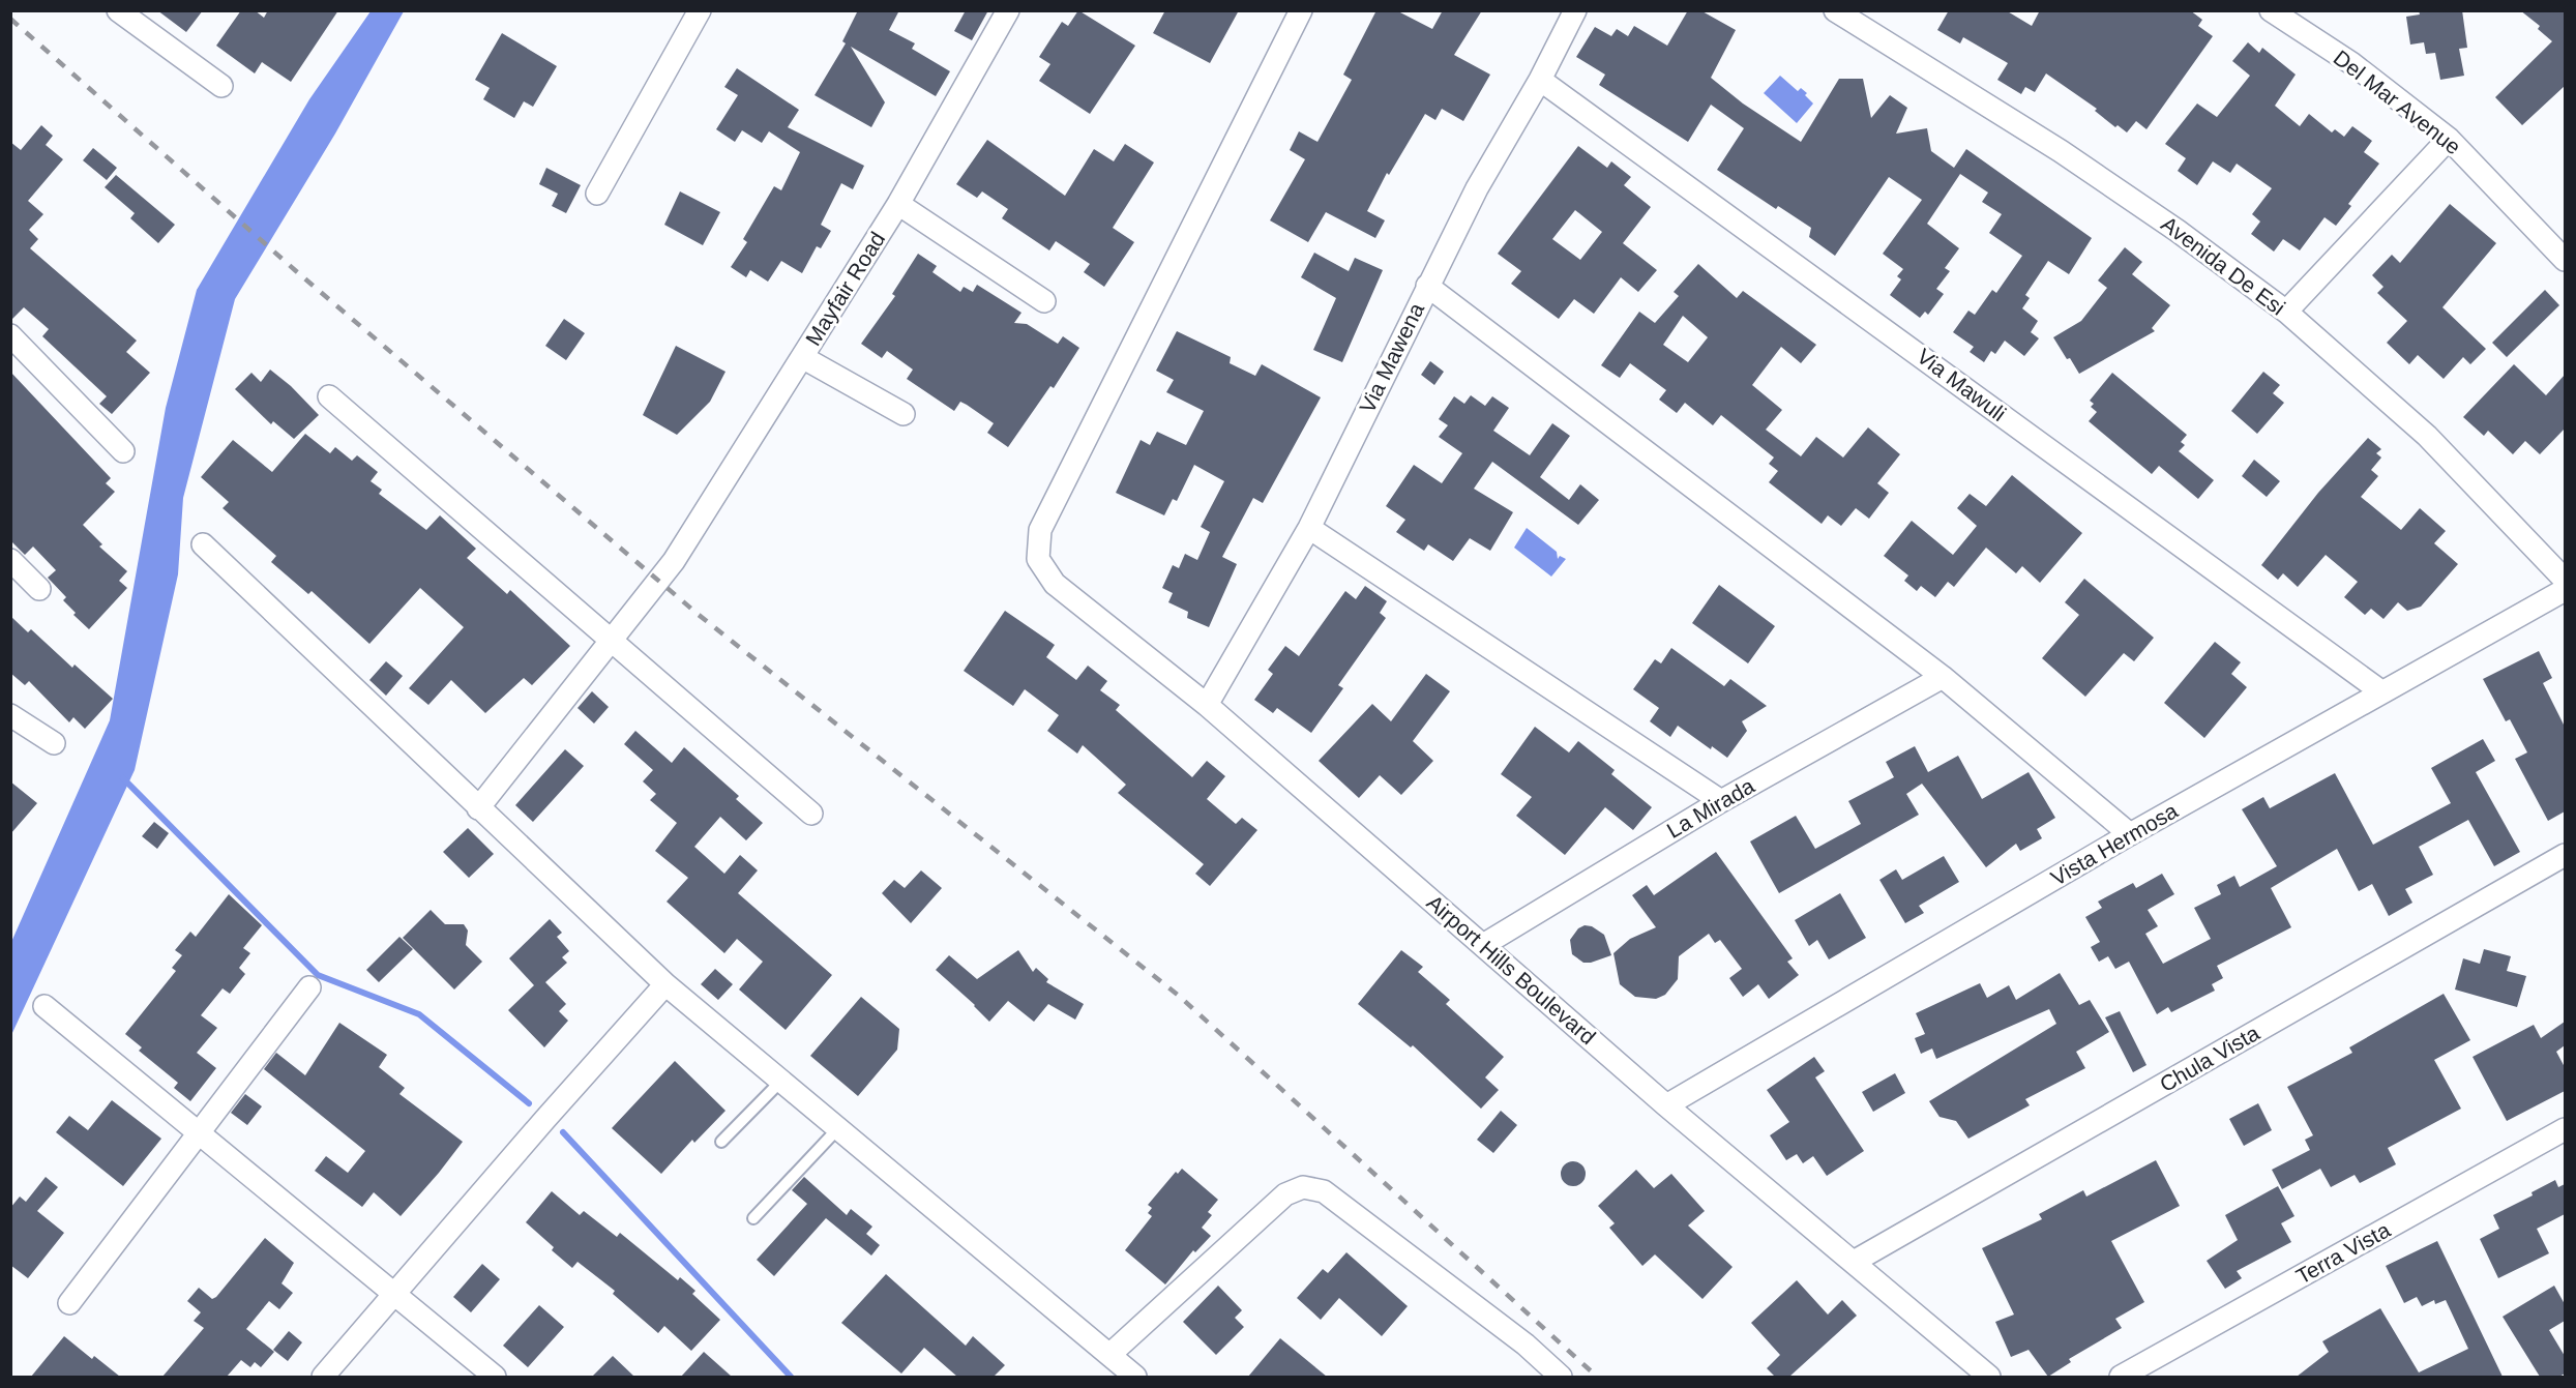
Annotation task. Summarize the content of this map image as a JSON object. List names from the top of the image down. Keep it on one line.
{"streets":{"street":["Del Mar Avenue","Avenida De Esi","Mayfair Road","Via Mawena","Via Mawuli","La Mirada","Vista Hermosa","Airport Hills Boulevard","Chula Vista","Terra Vista"]},"crossings":[["Via Mawena","Via Mawuli"],["Via Mawena","Airport Hills Boulevard"],["Via Mawuli","Vista Hermosa"],["La Mirada","Airport Hills Boulevard"],["Vista Hermosa","Airport Hills Boulevard"],["Airport Hills Boulevard","Chula Vista"]]}
